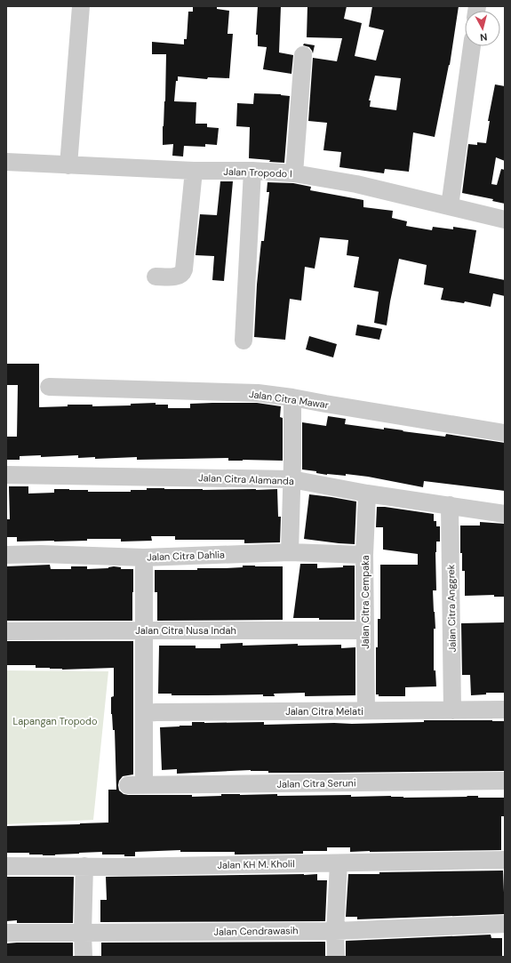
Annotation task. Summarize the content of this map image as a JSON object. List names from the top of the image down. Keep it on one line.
{"streets":{"street":["Jalan Tropodo I","Jalan Citra Mawar","Jalan Citra Alamanda","Jalan Citra Dahlia","Jalan Citra Cempaka","Jalan Citra Anggrek","Jalan Citra Nusa Indah","Jalan Citra Melati","Jalan Citra Seruni","Jalan KH M. Kholil","Jalan Cendrawasih"]},"crossings":[["Jalan Citra Alamanda","Jalan Citra Cempaka"],["Jalan Citra Alamanda","Jalan Citra Anggrek"],["Jalan Citra Dahlia","Jalan Citra Cempaka"],["Jalan Citra Cempaka","Jalan Citra Nusa Indah"],["Jalan Citra Cempaka","Jalan Citra Melati"],["Jalan Citra Anggrek","Jalan Citra Melati"],["Jalan Citra Melati","Jalan Citra Seruni"]],"parks":["Lapangan Tropodo"],"north":"bottom"}
